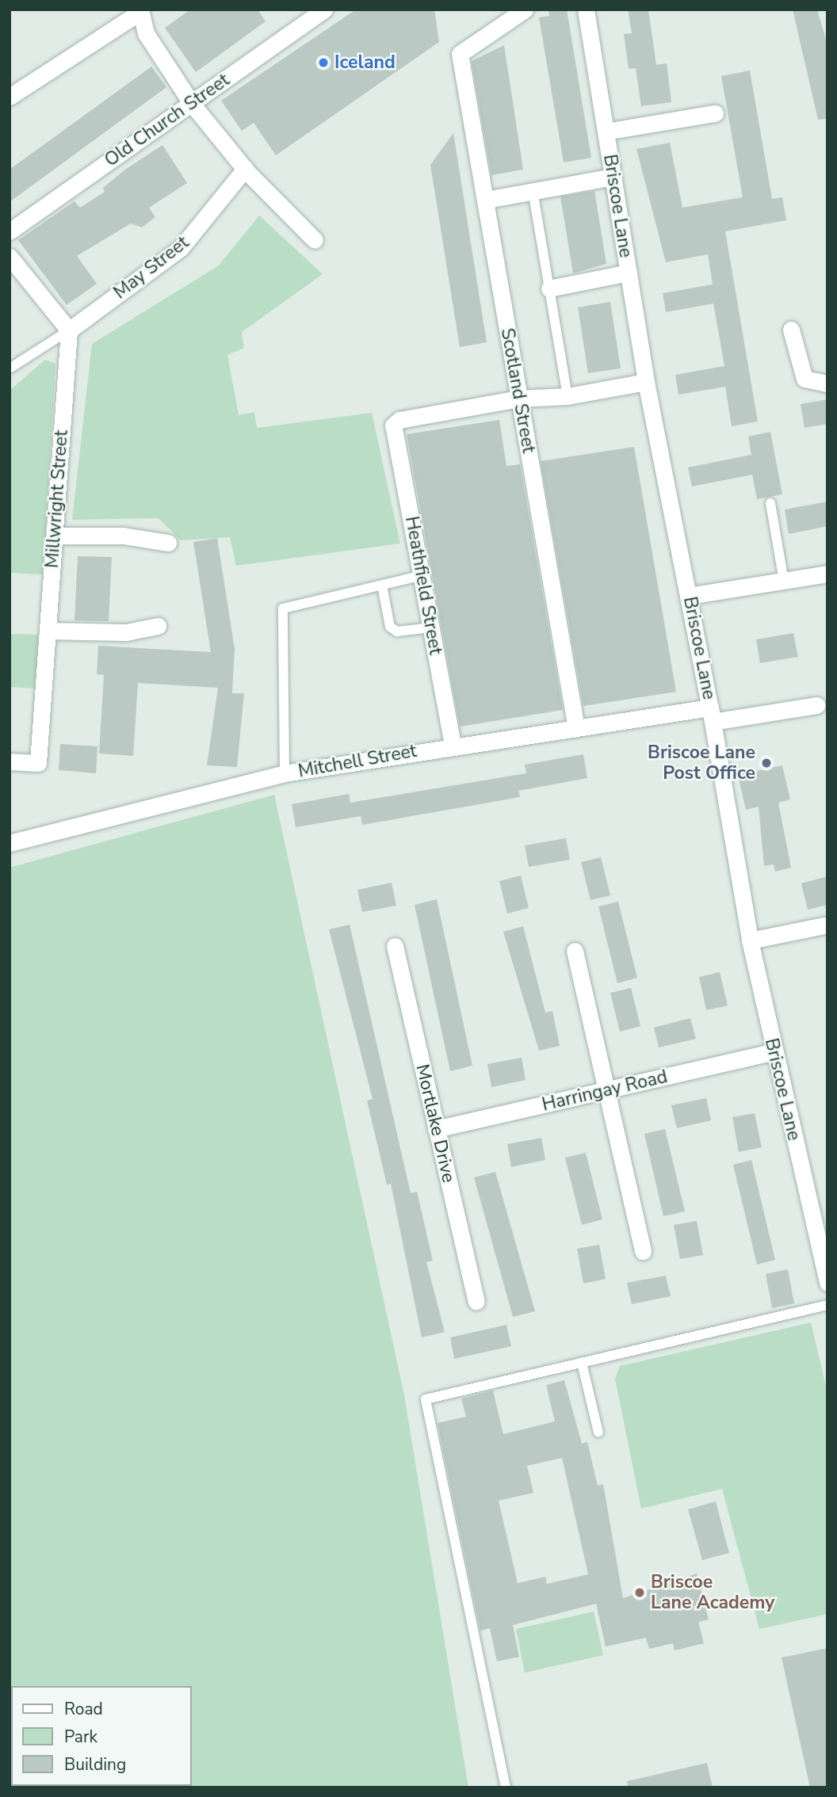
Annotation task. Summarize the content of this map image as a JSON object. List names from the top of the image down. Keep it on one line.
{"streets":{"street":["Old Church Street","Briscoe Lane","May Street","Scotland Street","Millwright Street","Heathfield Street","Mitchell Street","Harringay Road","Mortlake Drive"]},"crossings":[["Briscoe Lane","Mitchell Street"],["Briscoe Lane","Harringay Road"],["May Street","Millwright Street"],["Scotland Street","Heathfield Street"],["Scotland Street","Mitchell Street"],["Heathfield Street","Mitchell Street"],["Harringay Road","Mortlake Drive"]],"places":["Iceland","Briscoe Lane Post Office","Briscoe Lane Academy"],"legend":["Road","Park","Building"]}
